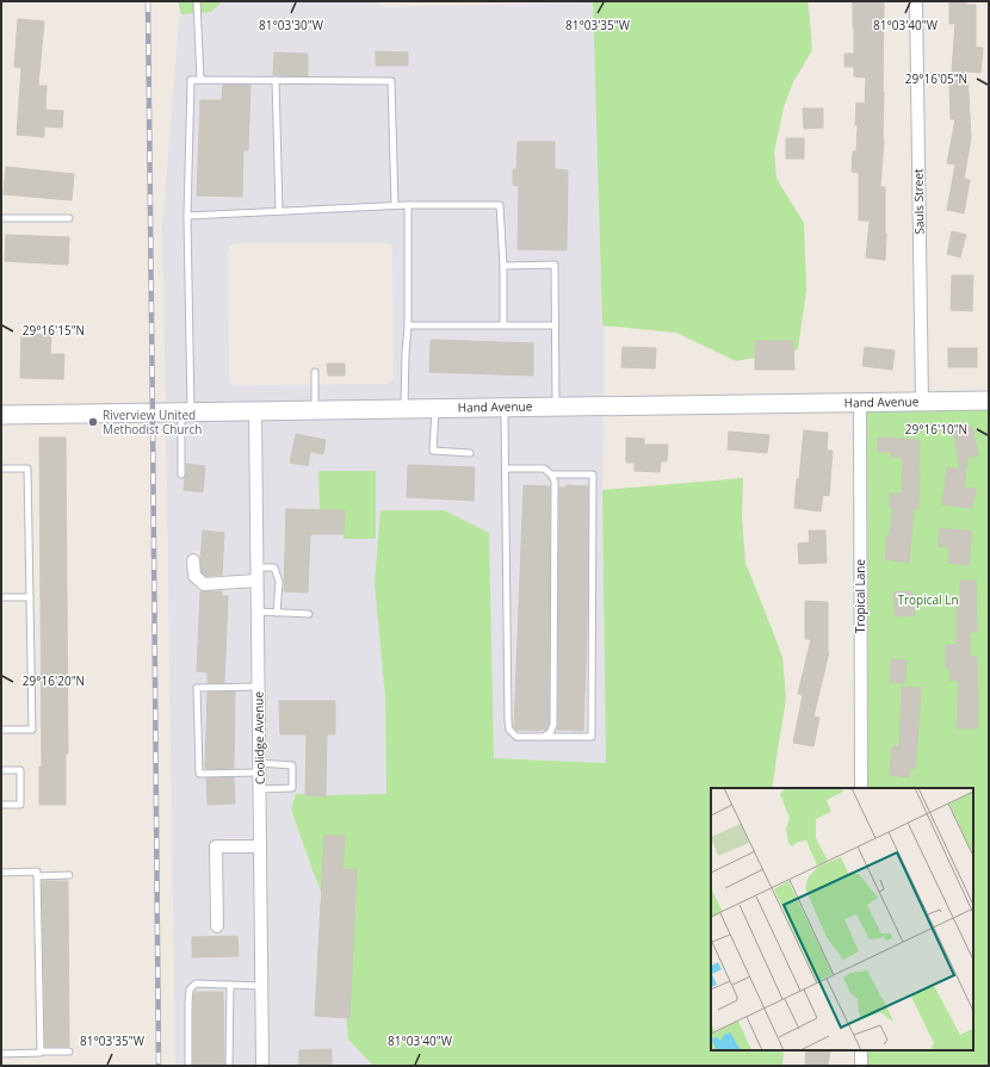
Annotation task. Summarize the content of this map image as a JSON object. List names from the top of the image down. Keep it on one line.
{"streets":{"street":["Sauls Street","Hand Avenue","Tropical Lane","Coolidge Avenue"]},"crossings":[["Sauls Street","Hand Avenue"],["Hand Avenue","Tropical Lane"],["Hand Avenue","Coolidge Avenue"]],"parks":["Tropical Ln"],"places":["Riverview United Methodist Church"],"coordinates":["81°03'30\"W","81°03'35\"W","81°03'40\"W","29°16'05\"N","29°16'15\"N","29°16'10\"N","29°16'20\"N"]}
